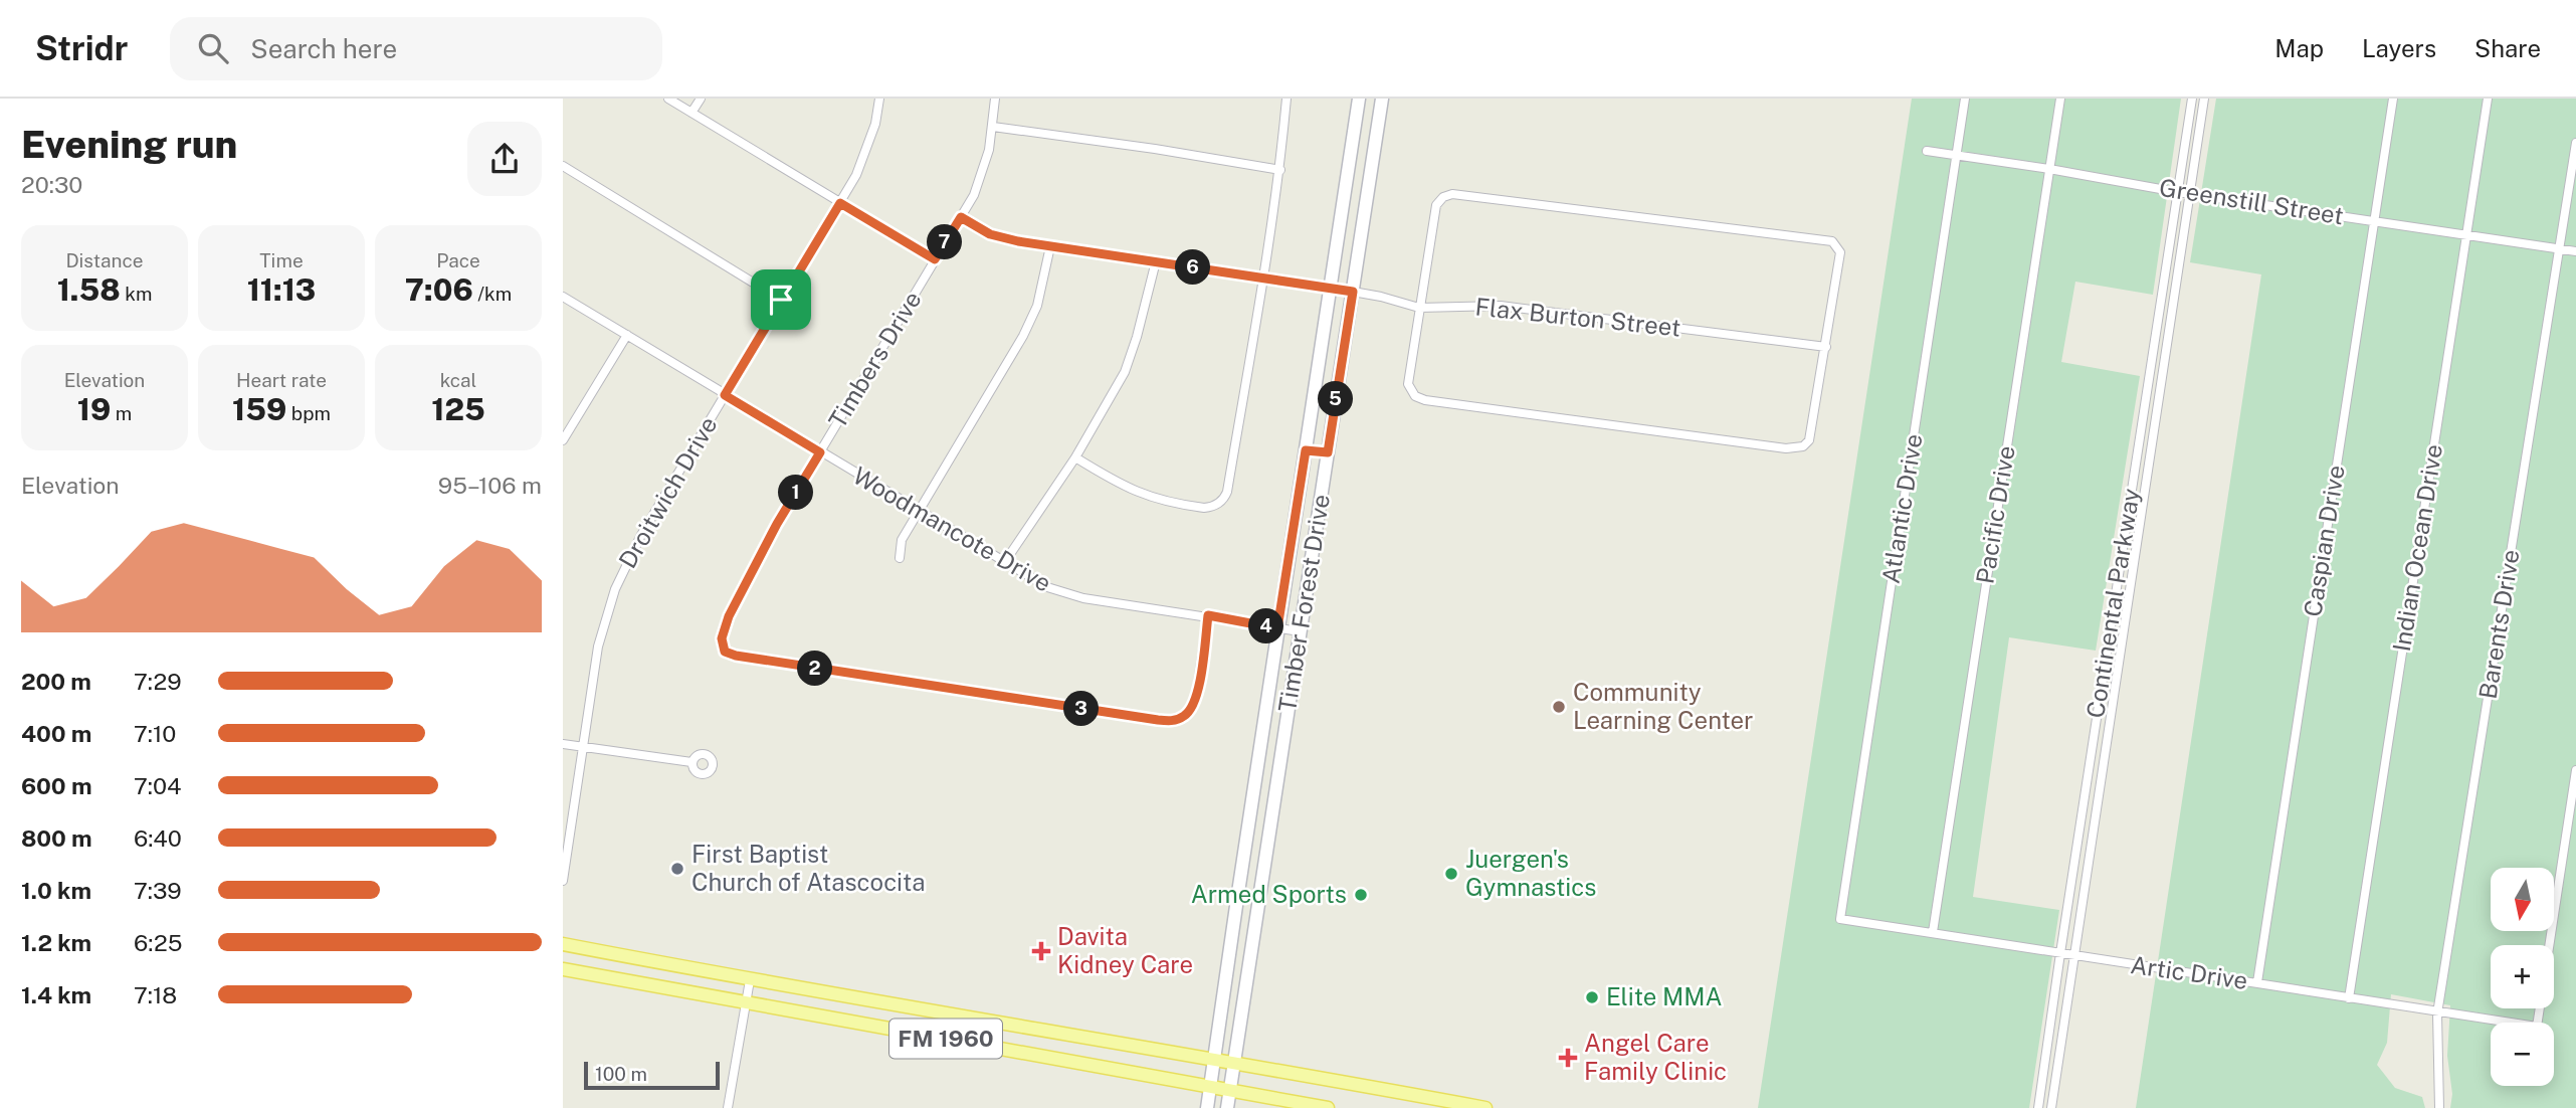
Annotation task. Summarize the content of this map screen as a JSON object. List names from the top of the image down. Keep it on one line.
{"streets":{"main road":["Timber Forest Drive","FM 1960"],"street":["Greenstill Street","Flax Burton Street","Timbers Drive","Droitwich Drive","Atlantic Drive","Pacific Drive","Woodmancote Drive","Caspian Drive","Indian Ocean Drive","Continental Parkway","Barents Drive","Artic Drive"]},"crossings":[["Greenstill Street","Atlantic Drive"],["Greenstill Street","Pacific Drive"],["Greenstill Street","Caspian Drive"],["Greenstill Street","Indian Ocean Drive"],["Greenstill Street","Continental Parkway"],["Greenstill Street","Barents Drive"],["Flax Burton Street","Timbers Drive"],["Flax Burton Street","Timber Forest Drive"],["Timbers Drive","Woodmancote Drive"],["Droitwich Drive","Woodmancote Drive"],["Atlantic Drive","Artic Drive"],["Pacific Drive","Artic Drive"],["Woodmancote Drive","Timber Forest Drive"],["Caspian Drive","Artic Drive"],["Indian Ocean Drive","Artic Drive"],["Timber Forest Drive","FM 1960"],["Continental Parkway","Artic Drive"],["Barents Drive","Artic Drive"]],"places":{"other":["Community Learning Center","First Baptist Church of Atascocita","Juergen's Gymnastics","Armed Sports","Elite MMA"],"health":["Davita Kidney Care","Angel Care Family Clinic"]},"scale_bar":"100 m","north":"bottom","page":{"header":"Stridr","search":"Search here","nav":["Map","Layers","Share"],"heading":["Evening run","20:30"],"stats":[["Distance","1.58 km"],["Time","11:13"],["Pace","7:06 /km"],["Elevation","19 m"],["Heart rate","159 bpm"],["kcal","125"]],"pins":["7","6","5","1","4","2","3"],"chart":["Elevation","95–106 m"],"list":[{"name":"200 m","note":"7:29"},{"name":"400 m","note":"7:10"},{"name":"600 m","note":"7:04"},{"name":"800 m","note":"6:40"},{"name":"1.0 km","note":"7:39"},{"name":"1.2 km","note":"6:25"},{"name":"1.4 km","note":"7:18"}],"map_buttons":["+","−"],"scale":"100 m"}}
